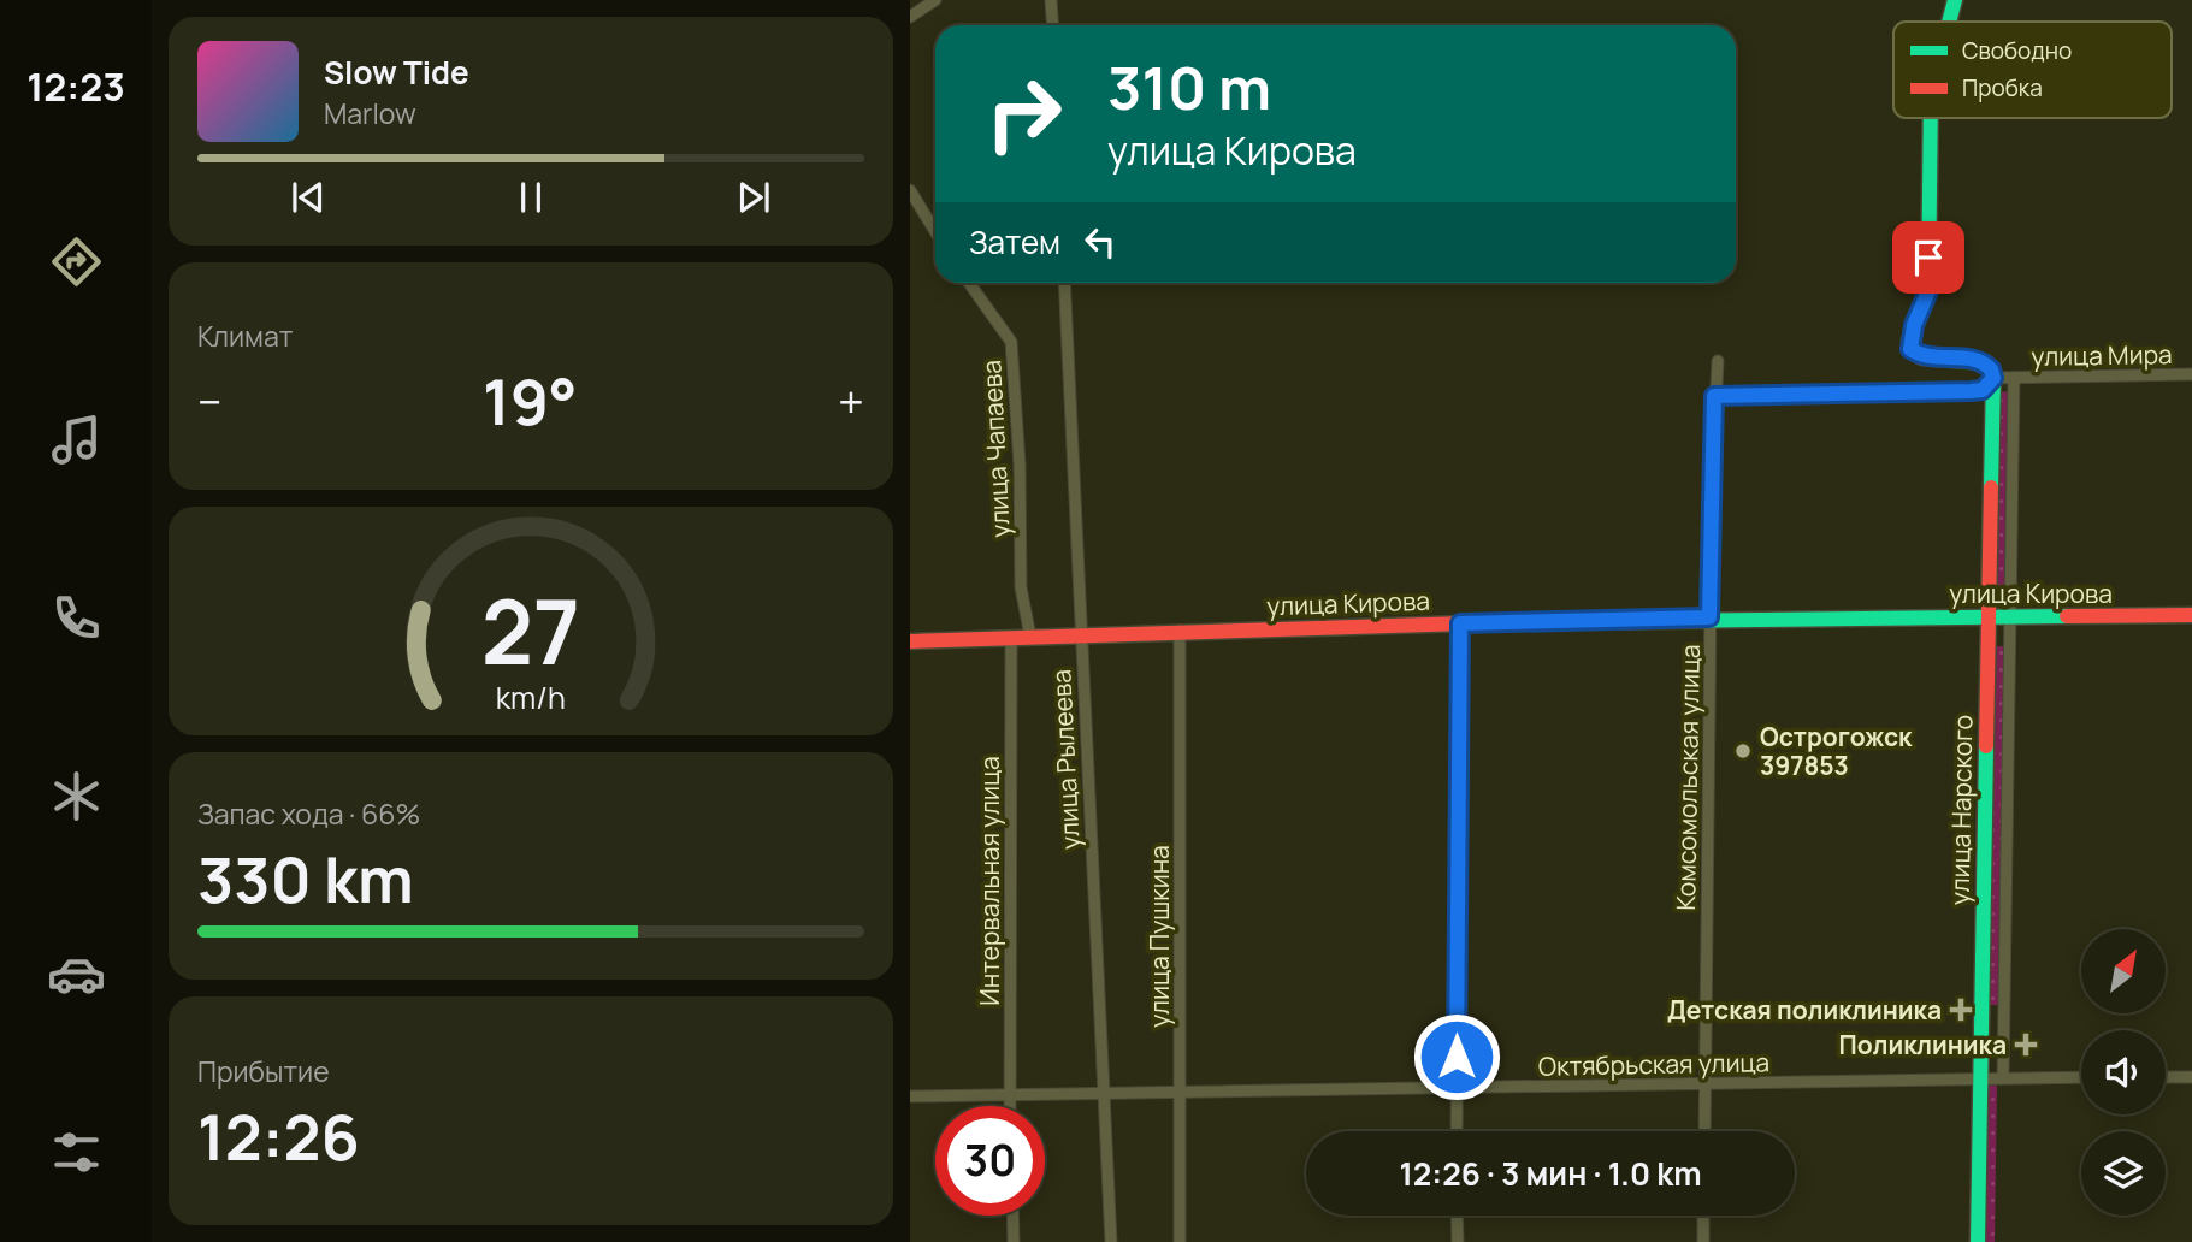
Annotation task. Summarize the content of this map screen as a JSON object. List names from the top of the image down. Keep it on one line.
{"streets":{"street":["улица Мира","улица Чапаева","улица Кирова","улица Рылеева","Комсомольская улица","улица Нарского","Интервальная улица","улица Пушкина","Октябрьская улица"]},"crossings":[["улица Мира","Комсомольская улица"],["улица Мира","улица Нарского"],["улица Чапаева","улица Кирова"],["улица Кирова","улица Рылеева"],["улица Кирова","Комсомольская улица"],["улица Кирова","улица Нарского"],["улица Кирова","Интервальная улица"],["улица Кирова","улица Пушкина"],["улица Рылеева","Октябрьская улица"],["Комсомольская улица","Октябрьская улица"],["улица Нарского","Октябрьская улица"],["Интервальная улица","Октябрьская улица"],["улица Пушкина","Октябрьская улица"]],"places":{"other":["Острогожск 397853"],"health":["Детская поликлиника","Поликлиника"]},"legend":["Свободно","Пробка"],"north":"top right","page":{"tabs":"12:23","turn":["310 m","улица Кирова"],"song":["Slow Tide","Marlow"],"then":"Затем","tile":["Климат",["Запас хода · 66%","330 km"],["Прибытие","12:26"]],"heat":["−","19°","+"],"limit":"30","trip":"12:26 · 3 мин · 1.0 km","gauge":["27","km/h"]}}
